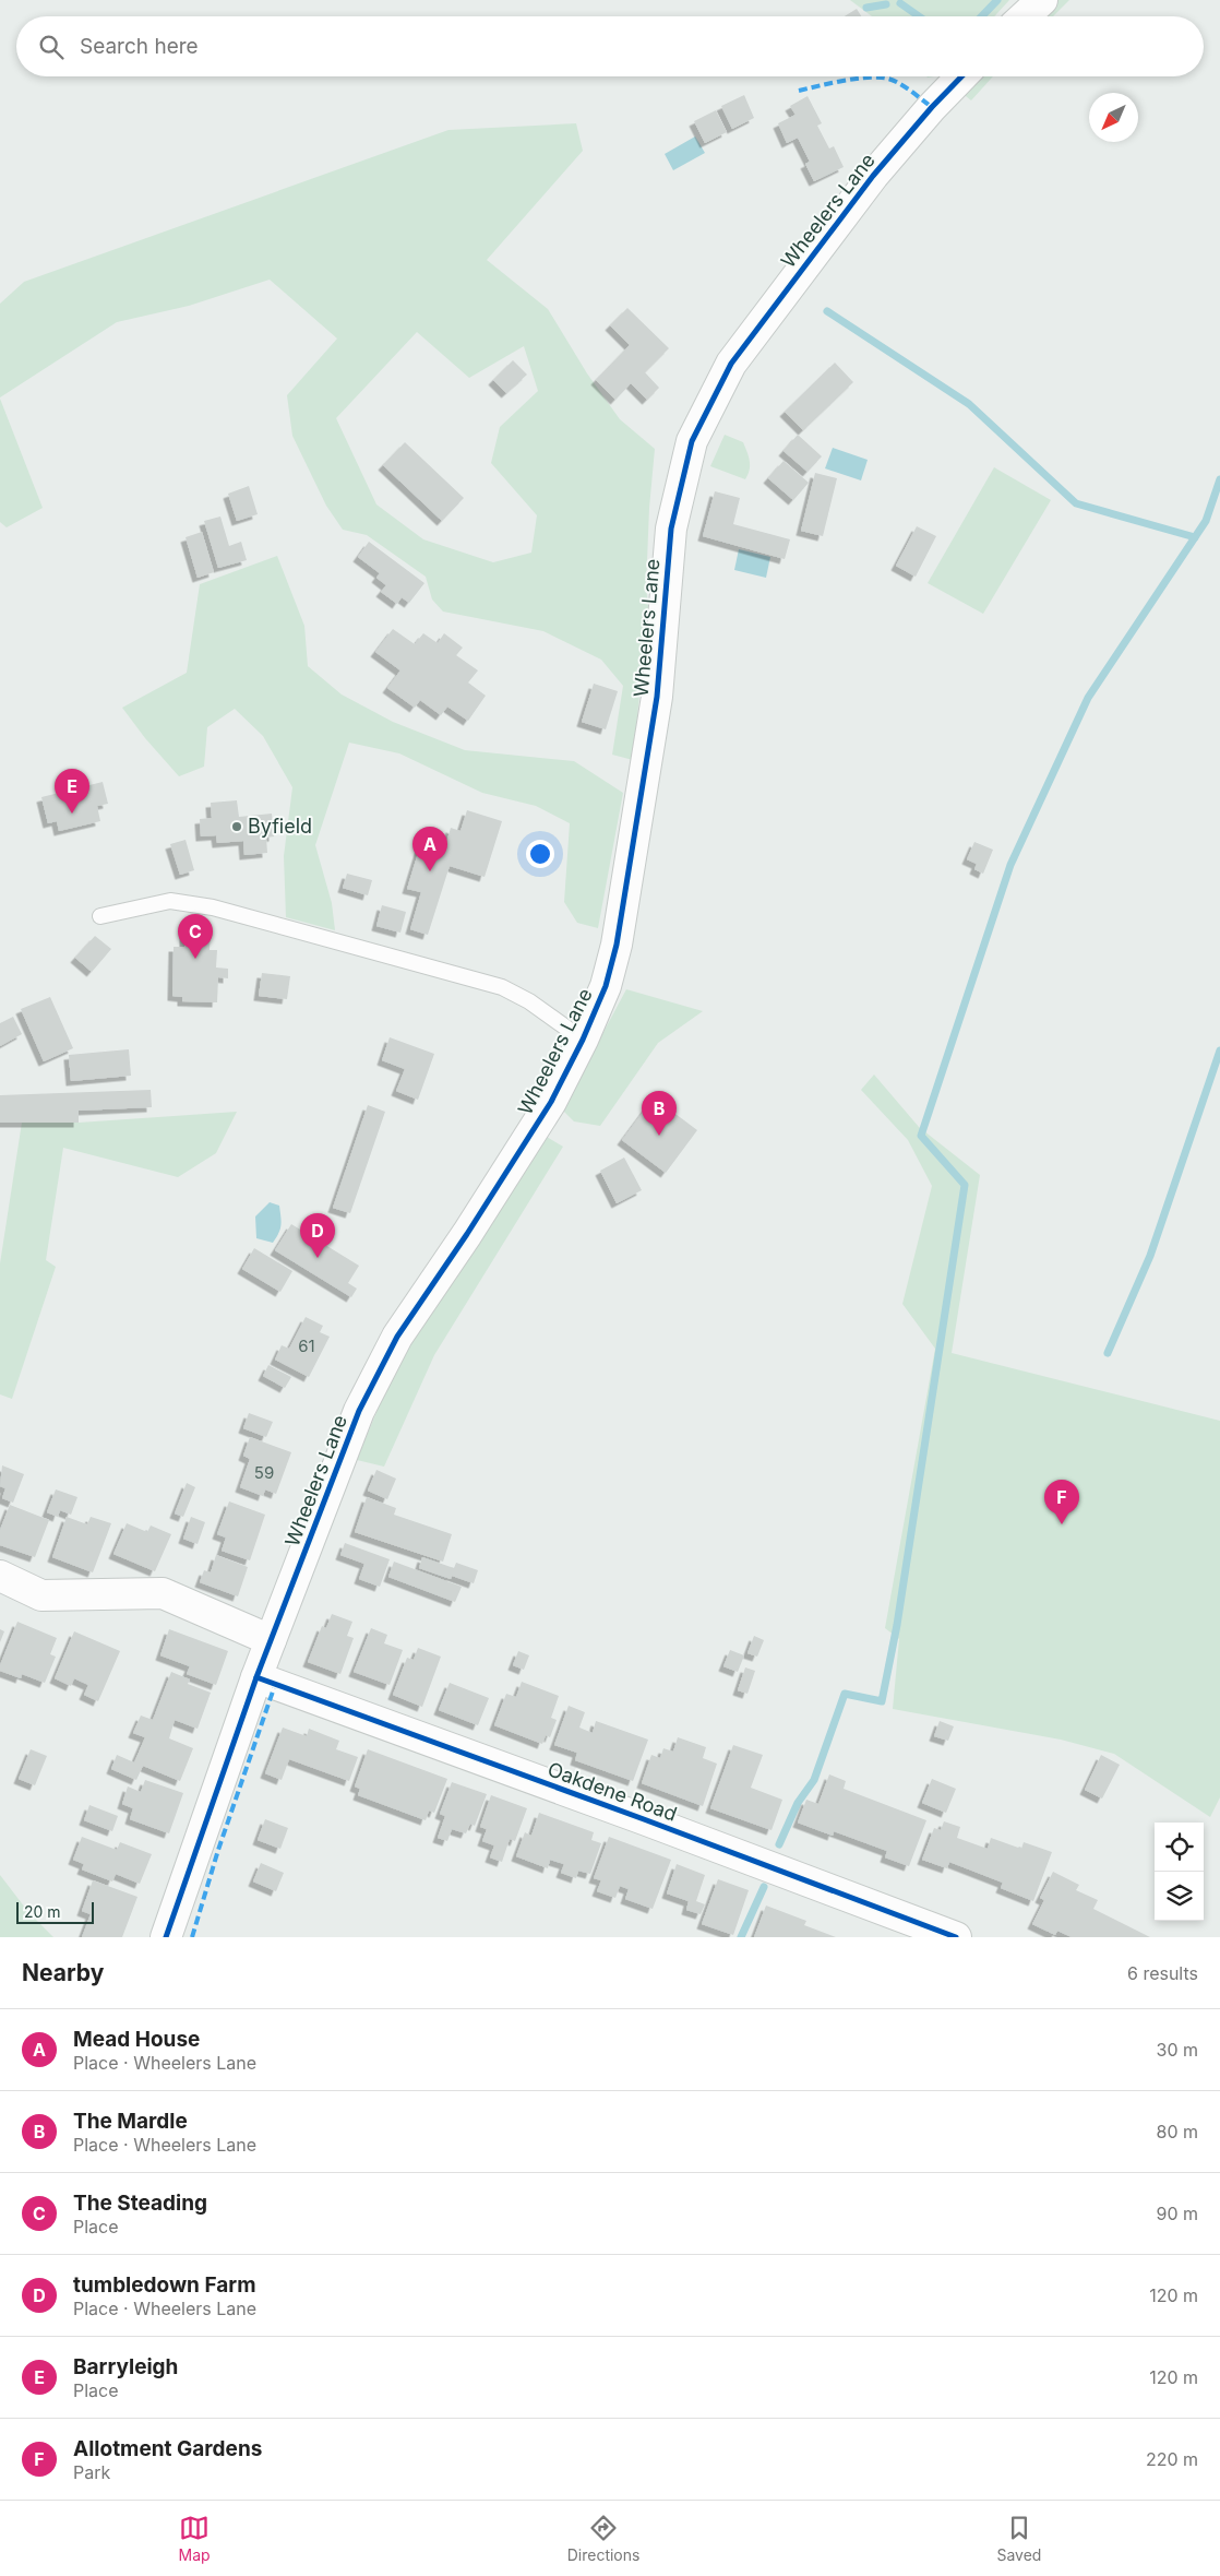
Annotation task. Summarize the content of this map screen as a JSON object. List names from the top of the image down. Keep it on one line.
{"streets":{"street":["Wheelers Lane","Oakdene Road"]},"crossings":[["Wheelers Lane","Oakdene Road"]],"places":["Byfield"],"house_numbers":["61","59"],"scale_bar":"20 m","north":"bottom left","page":{"search":"Search here","pins":["E","A","C","B","D","F"],"scale":"20 m","heading":["Nearby","6 results"],"list":[{"mark":"A","name":"Mead House","note":"Place · Wheelers Lane","value":"30 m"},{"mark":"B","name":"The Mardle","note":"Place · Wheelers Lane","value":"80 m"},{"mark":"C","name":"The Steading","note":"Place","value":"90 m"},{"mark":"D","name":"tumbledown Farm","note":"Place · Wheelers Lane","value":"120 m"},{"mark":"E","name":"Barryleigh","note":"Place","value":"120 m"},{"mark":"F","name":"Allotment Gardens","note":"Park","value":"220 m"}],"nav":["Map","Directions","Saved"]}}
